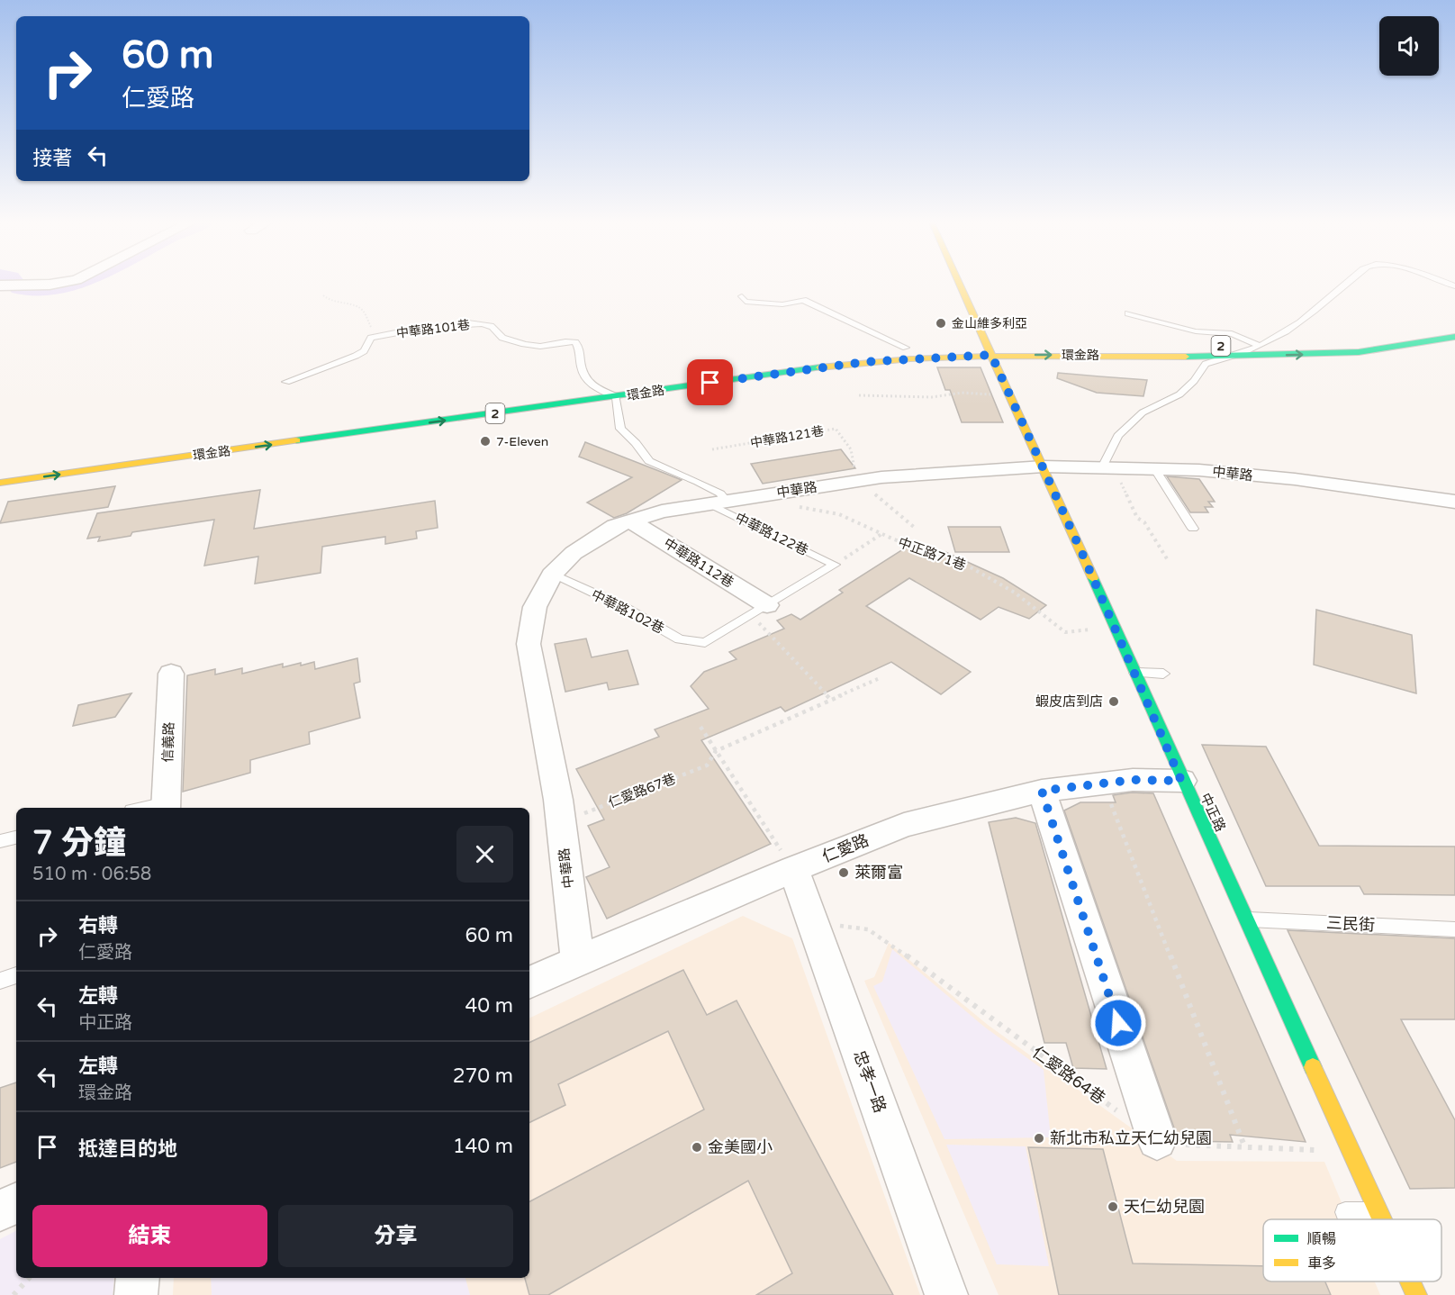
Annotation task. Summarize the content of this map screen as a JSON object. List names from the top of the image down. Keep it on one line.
{"streets":{"main road":["2","環金路","中正路"],"street":["中華路","中華路112巷","信義路","仁愛路","忠孝一路"],"lane":["中華路101巷","中華路122巷","中華路102巷","三民街"],"path":["中華路121巷","中正路71巷","仁愛路67巷","仁愛路64巷"]},"crossings":[["中華路101巷","環金路"],["環金路","中正路"],["中華路121巷","中華路"],["中華路","中華路122巷"],["中華路","中華路112巷"],["中華路","中華路102巷"],["中華路","仁愛路67巷"],["中華路","中正路"],["中華路","仁愛路"],["中正路71巷","中正路"],["中華路112巷","中華路102巷"],["中正路","仁愛路"],["中正路","三民街"],["中正路","仁愛路64巷"],["仁愛路","忠孝一路"],["仁愛路64巷","忠孝一路"]],"places":["金山維多利亞","7-Eleven","蝦皮店到店","萊爾富","新北市私立天仁幼兒園","金美國小","天仁幼兒園"],"legend":["順暢","車多"],"page":{"turn":["60 m","仁愛路"],"then":"接著","heading":["7 分鐘","510 m · 06:58"],"list":[{"name":"右轉","note":"仁愛路","value":"60 m"},{"name":"左轉","note":"中正路","value":"40 m"},{"name":"左轉","note":"環金路","value":"270 m"},{"name":"抵達目的地","value":"140 m"}],"buttons":["結束","分享"]}}
